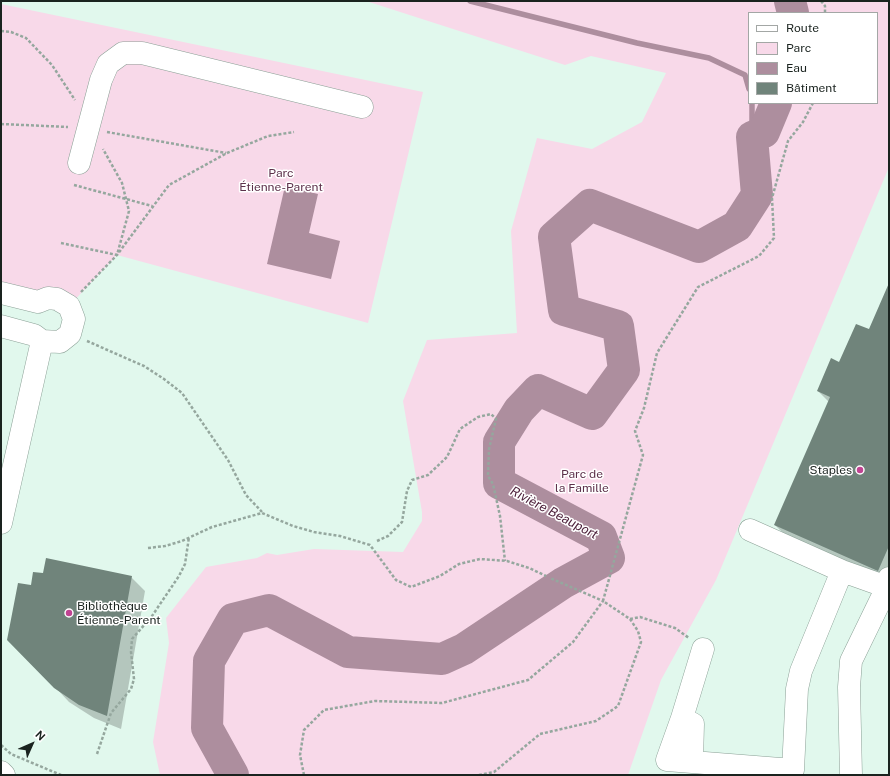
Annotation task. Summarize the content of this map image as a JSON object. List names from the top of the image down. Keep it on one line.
{"water":["Rivière Beauport"],"parks":["Parc Étienne-Parent","Parc de la Famille"],"places":["Staples","Bibliothèque Étienne-Parent"],"legend":["Route","Parc","Eau","Bâtiment"],"north":"top right"}
